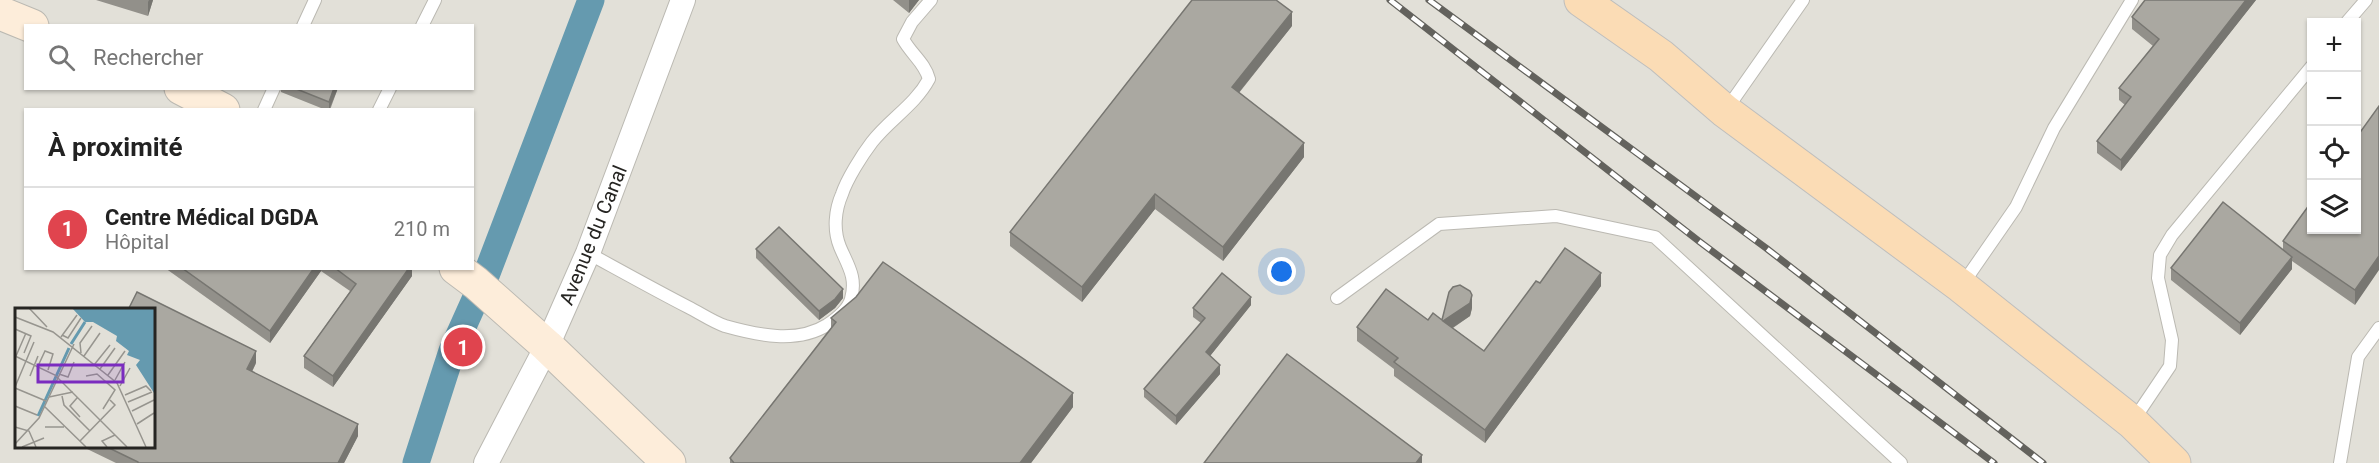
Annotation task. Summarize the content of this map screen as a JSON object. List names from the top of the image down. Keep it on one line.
{"streets":{"street":["Avenue du Canal"]},"page":{"map_buttons":["+","−"],"search":"Rechercher","heading":"À proximité","list":[{"mark":"1","name":"Centre Médical DGDA","note":"Hôpital","value":"210 m"}],"pins":"1"}}
